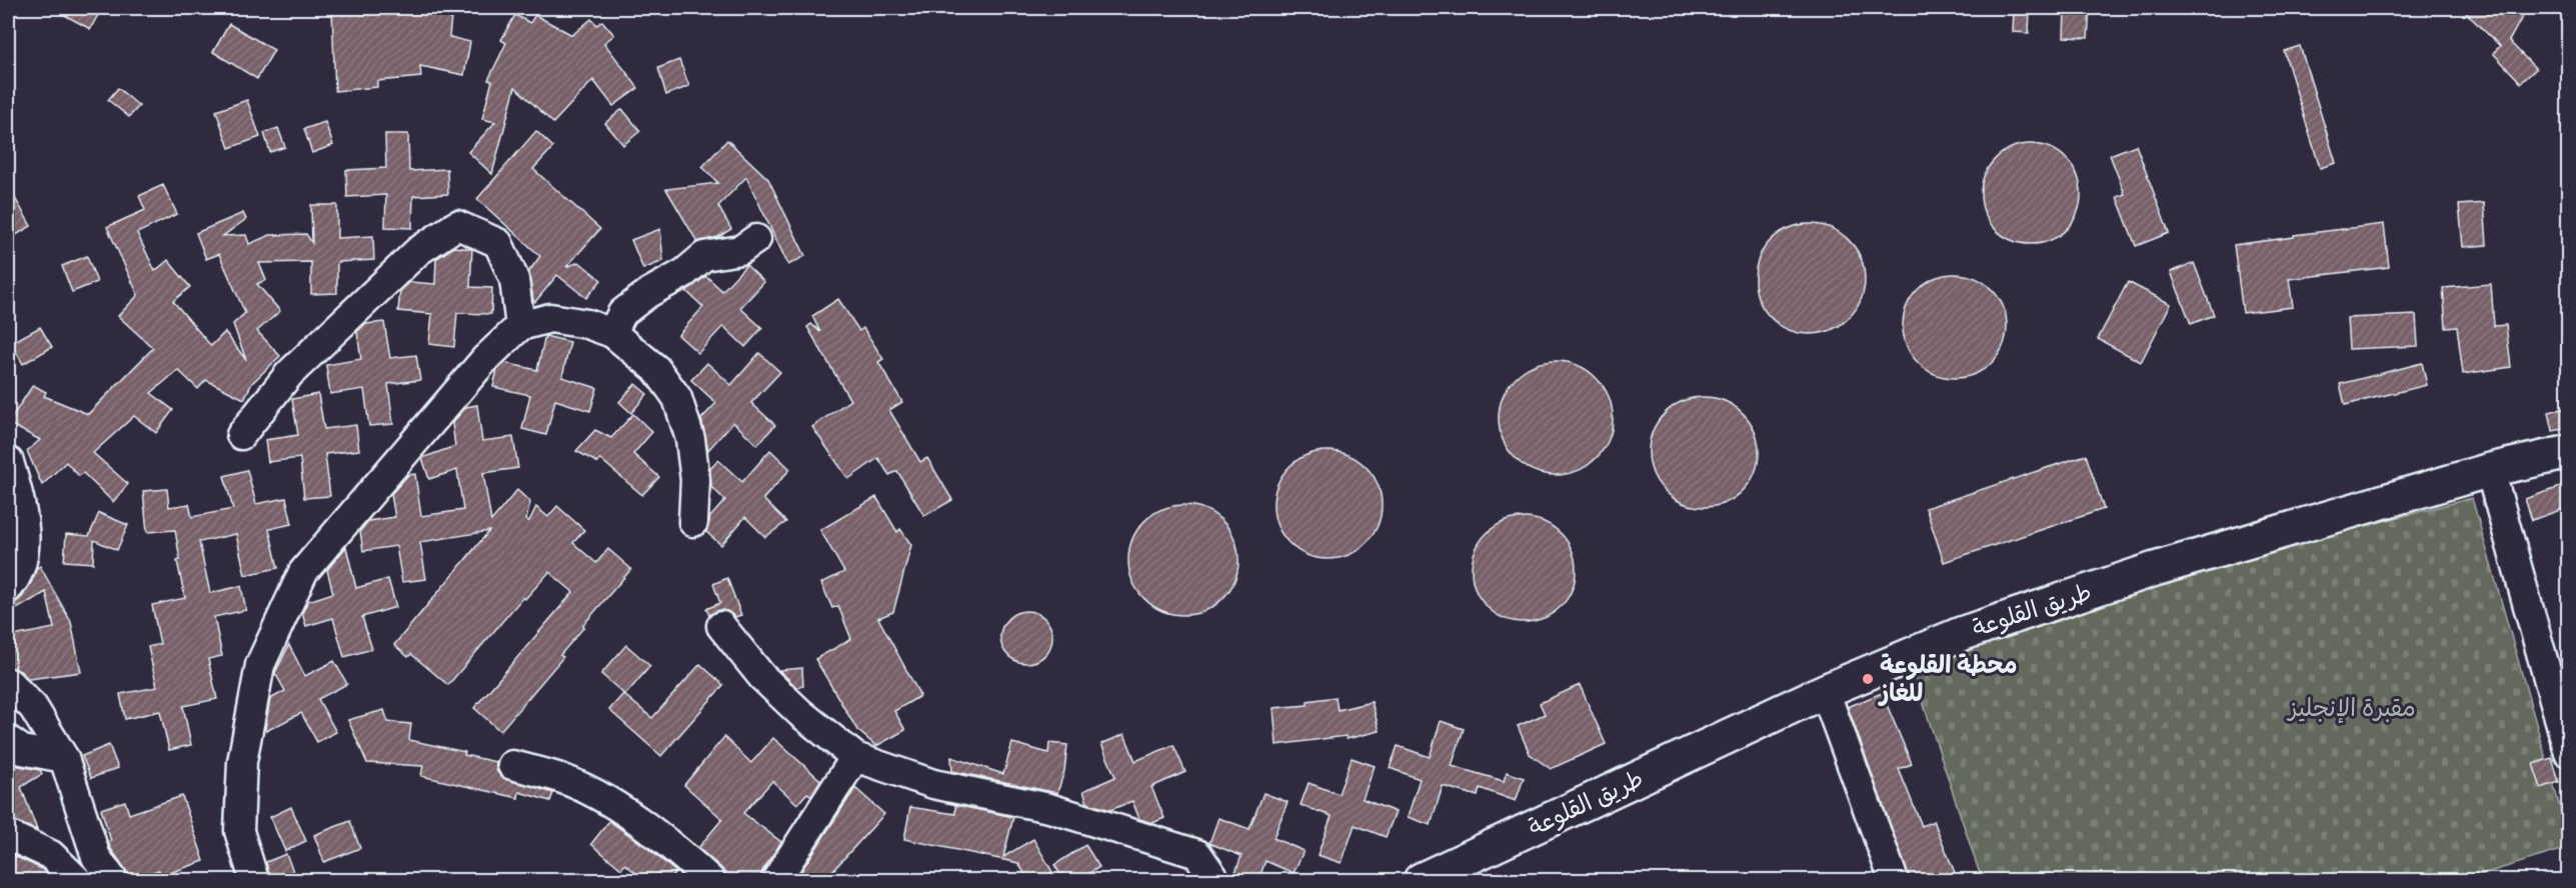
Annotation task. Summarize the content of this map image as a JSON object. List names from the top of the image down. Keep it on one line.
{"streets":{"main road":["طريق القلوعة"]},"parks":["مقبرة الإنجليز"],"places":["محطة القلوعة للغاز"]}
